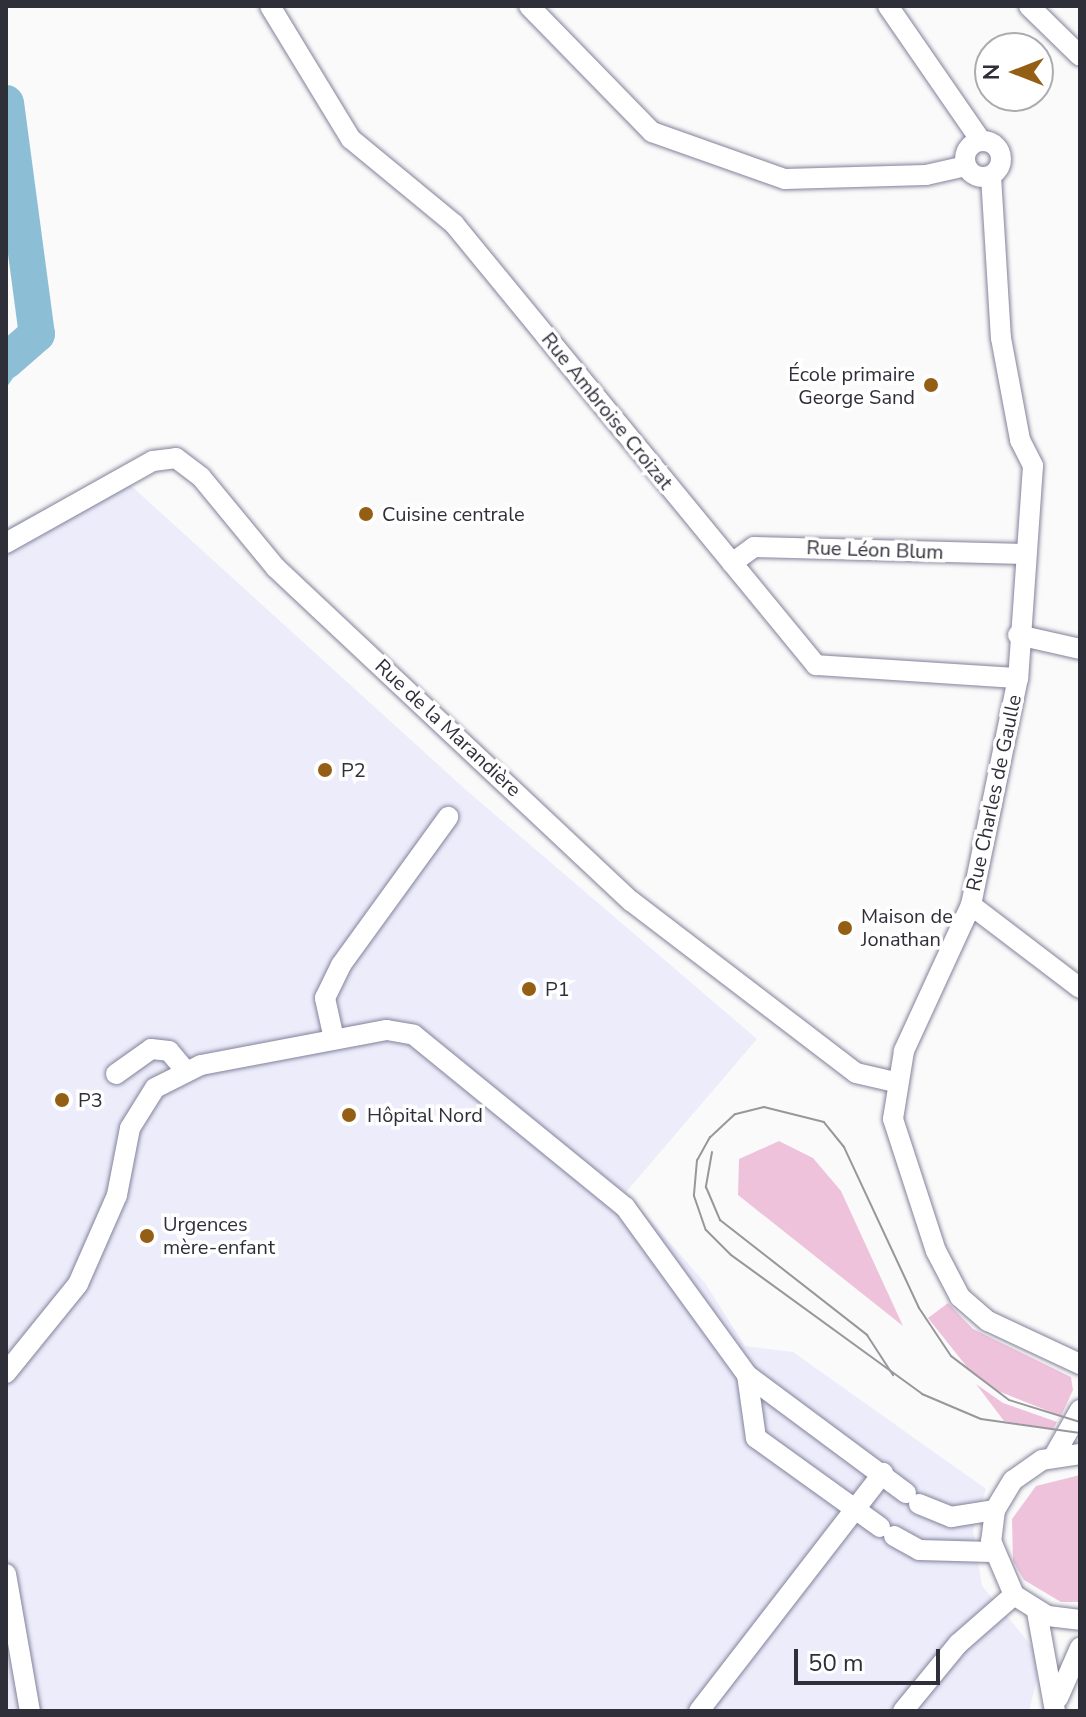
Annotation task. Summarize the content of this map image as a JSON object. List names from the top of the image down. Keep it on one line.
{"streets":{"street":["Rue Ambroise Croizat","Rue Léon Blum","Rue de la Marandière","Rue Charles de Gaulle"]},"crossings":[["Rue Ambroise Croizat","Rue Léon Blum"],["Rue Ambroise Croizat","Rue Charles de Gaulle"],["Rue Léon Blum","Rue Charles de Gaulle"],["Rue de la Marandière","Rue Charles de Gaulle"]],"places":["École primaire George Sand","Cuisine centrale","P2","Maison de Jonathan","P1","P3","Hôpital Nord","Urgences mère-enfant"],"scale_bar":"50 m","north":"left"}
